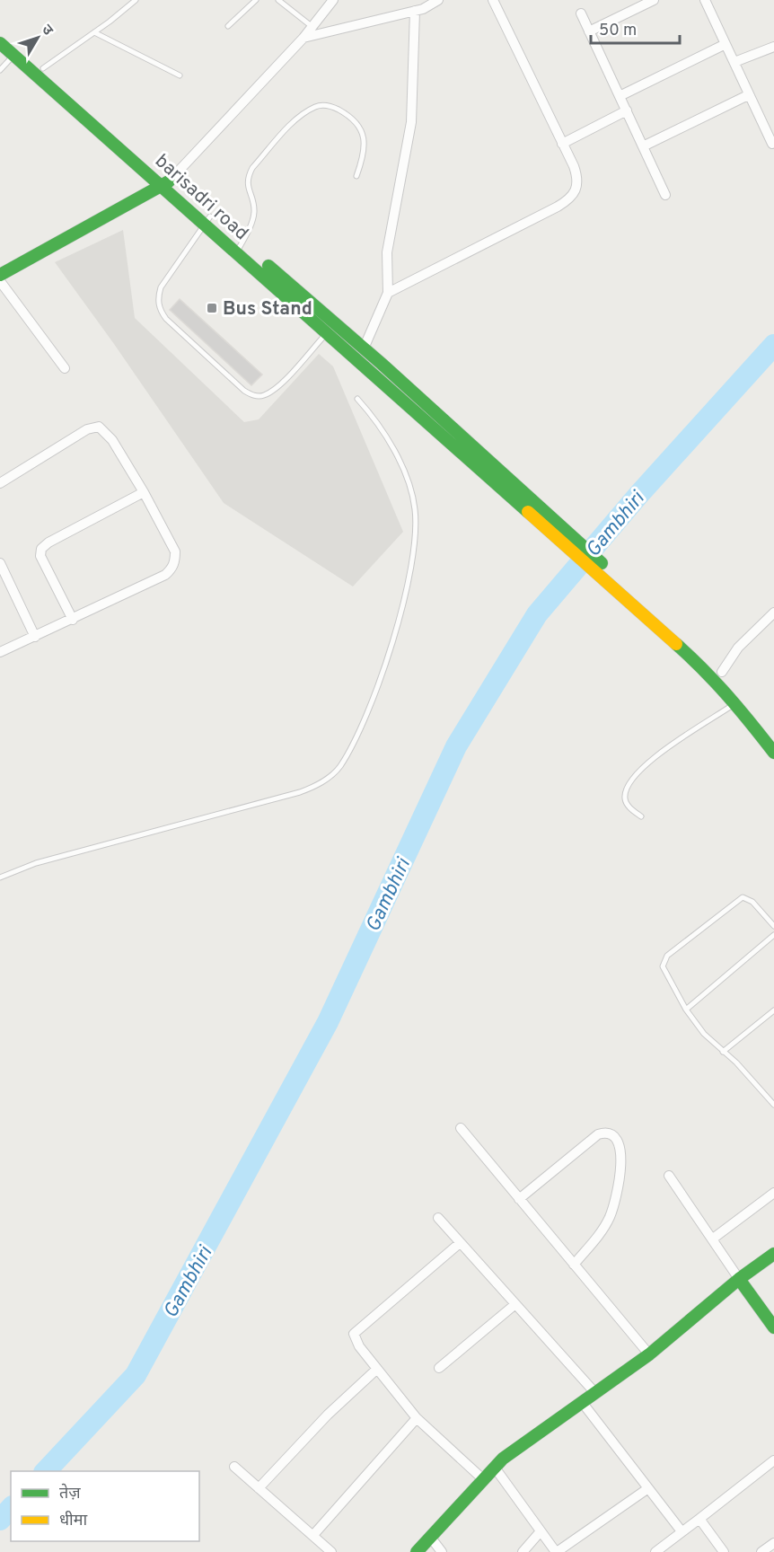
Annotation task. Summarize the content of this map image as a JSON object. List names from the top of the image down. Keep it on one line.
{"streets":{"main road":["barisadri road"]},"water":["Gambhiri"],"places":{"transit":["Bus Stand"]},"legend":["तेज़","धीमा"],"scale_bar":"50 m","north":"top right"}
